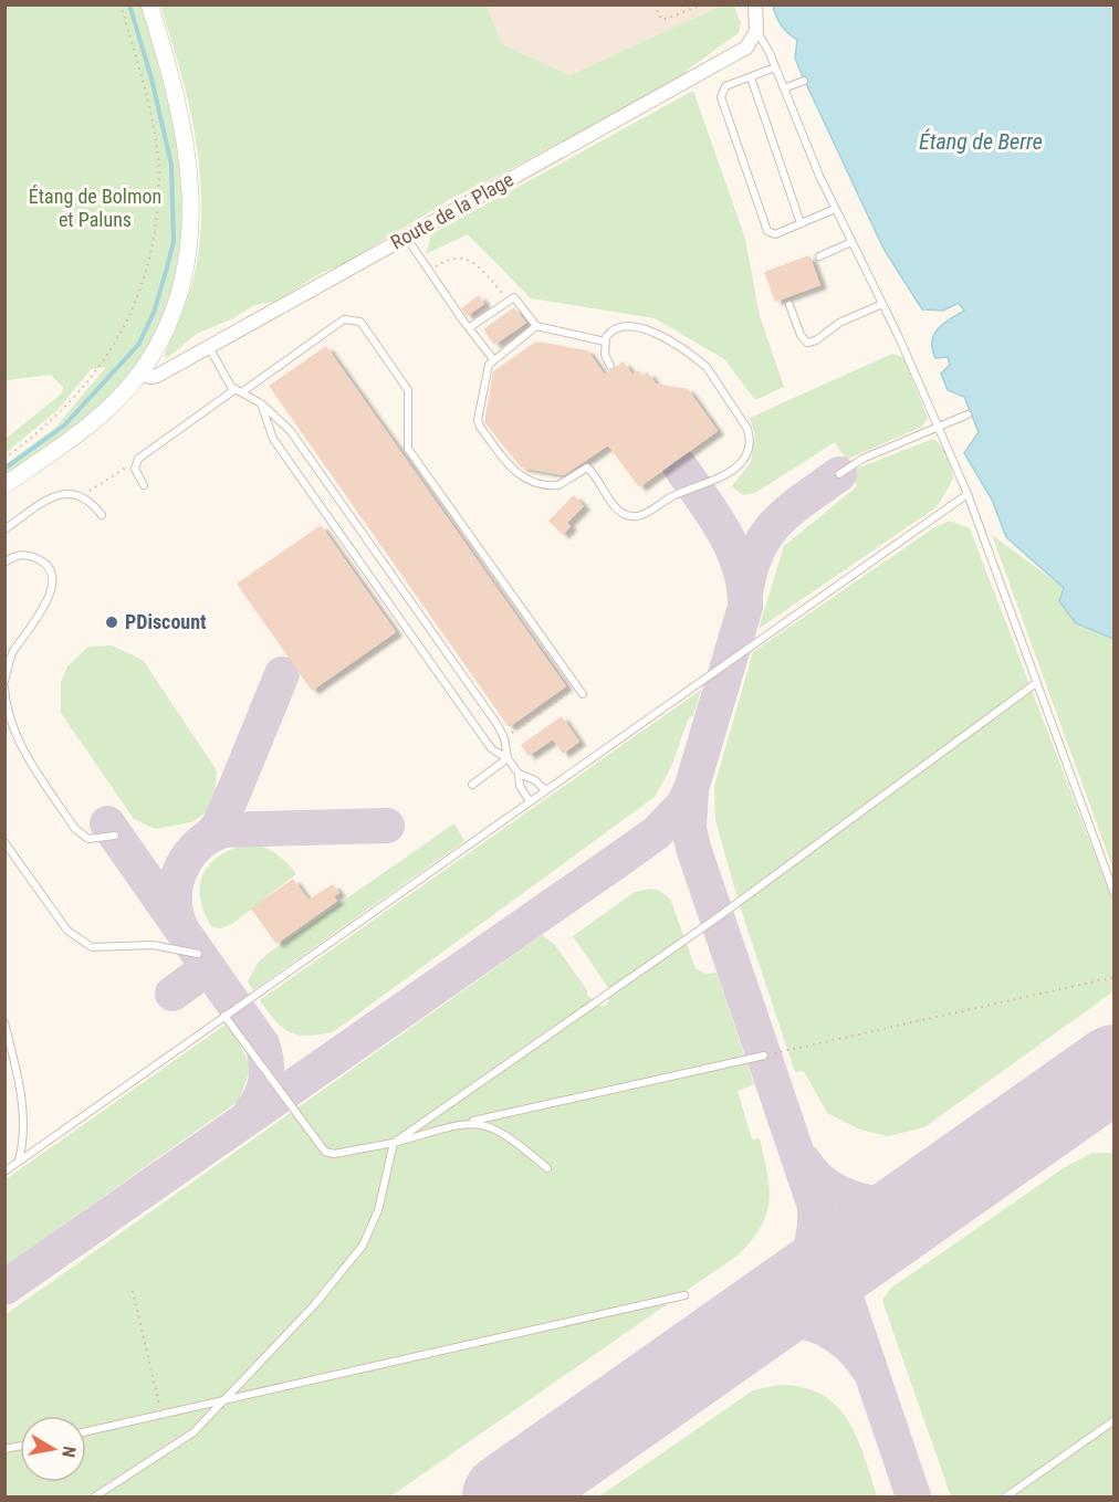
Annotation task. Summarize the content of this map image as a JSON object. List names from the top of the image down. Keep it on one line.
{"streets":{"street":["Route de la Plage"]},"water":["Étang de Berre"],"parks":["Étang de Bolmon et Paluns"],"places":["PDiscount"],"north":"right"}
